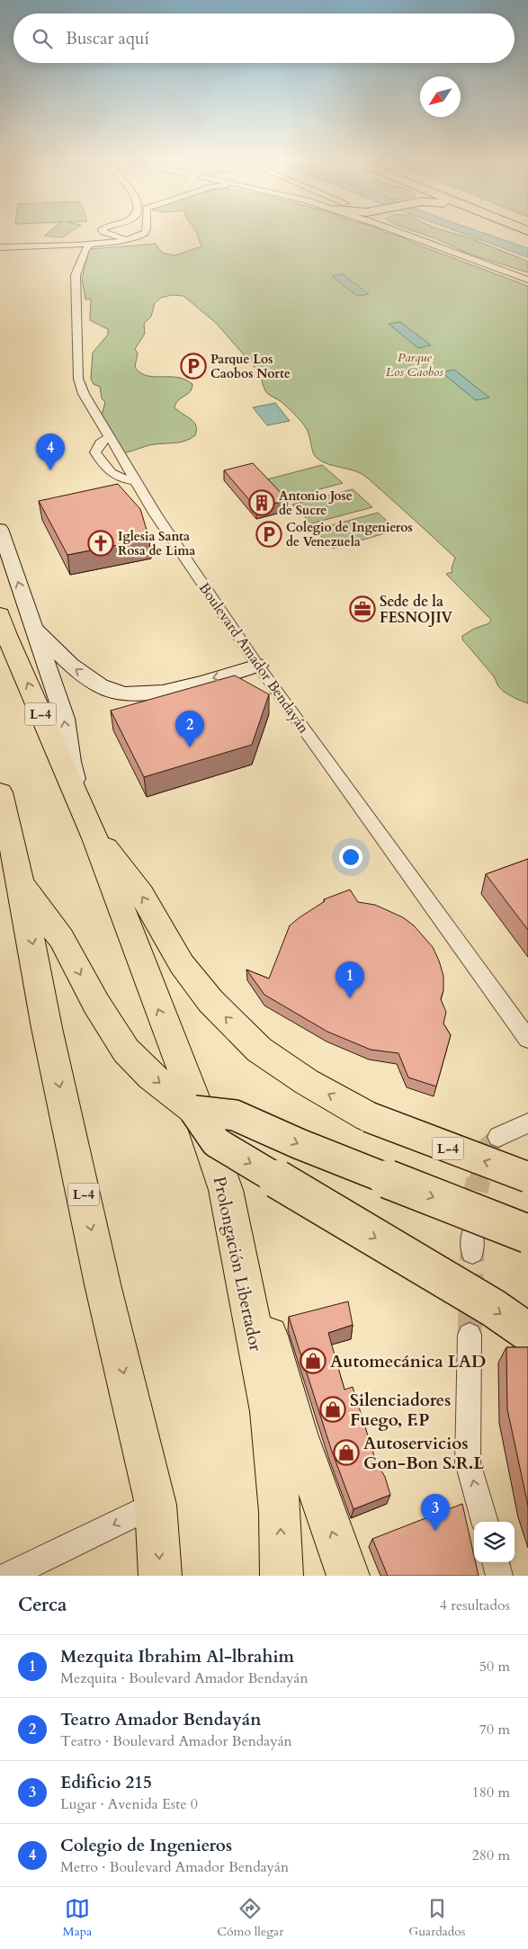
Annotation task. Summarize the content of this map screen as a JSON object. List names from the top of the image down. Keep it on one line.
{"streets":{"main road":["L-4","Prolongación Libertador"],"street":["Boulevard Amador Bendayán"]},"crossings":[["L-4","Prolongación Libertador"]],"parks":["Parque Los Caobos"],"places":{"parking":["Parque Los Caobos Norte","Colegio de Ingenieros de Venezuela"],"building":["Antonio Jose de Sucre"],"church":["Iglesia Santa Rosa de Lima"],"office":["Sede de la FESNOJIV"],"shop":["Automecánica LAD","Silenciadores Fuego, F.P","Autoservicios Gon-Bon S.R.L"]},"north":"bottom left","page":{"search":"Buscar aquí","pins":["4","2","1","3"],"heading":["Cerca","4 resultados"],"list":[{"mark":"1","name":"Mezquita Ibrahim Al-lbrahim","note":"Mezquita · Boulevard Amador Bendayán","value":"50 m"},{"mark":"2","name":"Teatro Amador Bendayán","note":"Teatro · Boulevard Amador Bendayán","value":"70 m"},{"mark":"3","name":"Edificio 215","note":"Lugar · Avenida Este 0","value":"180 m"},{"mark":"4","name":"Colegio de Ingenieros","note":"Metro · Boulevard Amador Bendayán","value":"280 m"}],"nav":["Mapa","Cómo llegar","Guardados"]}}
